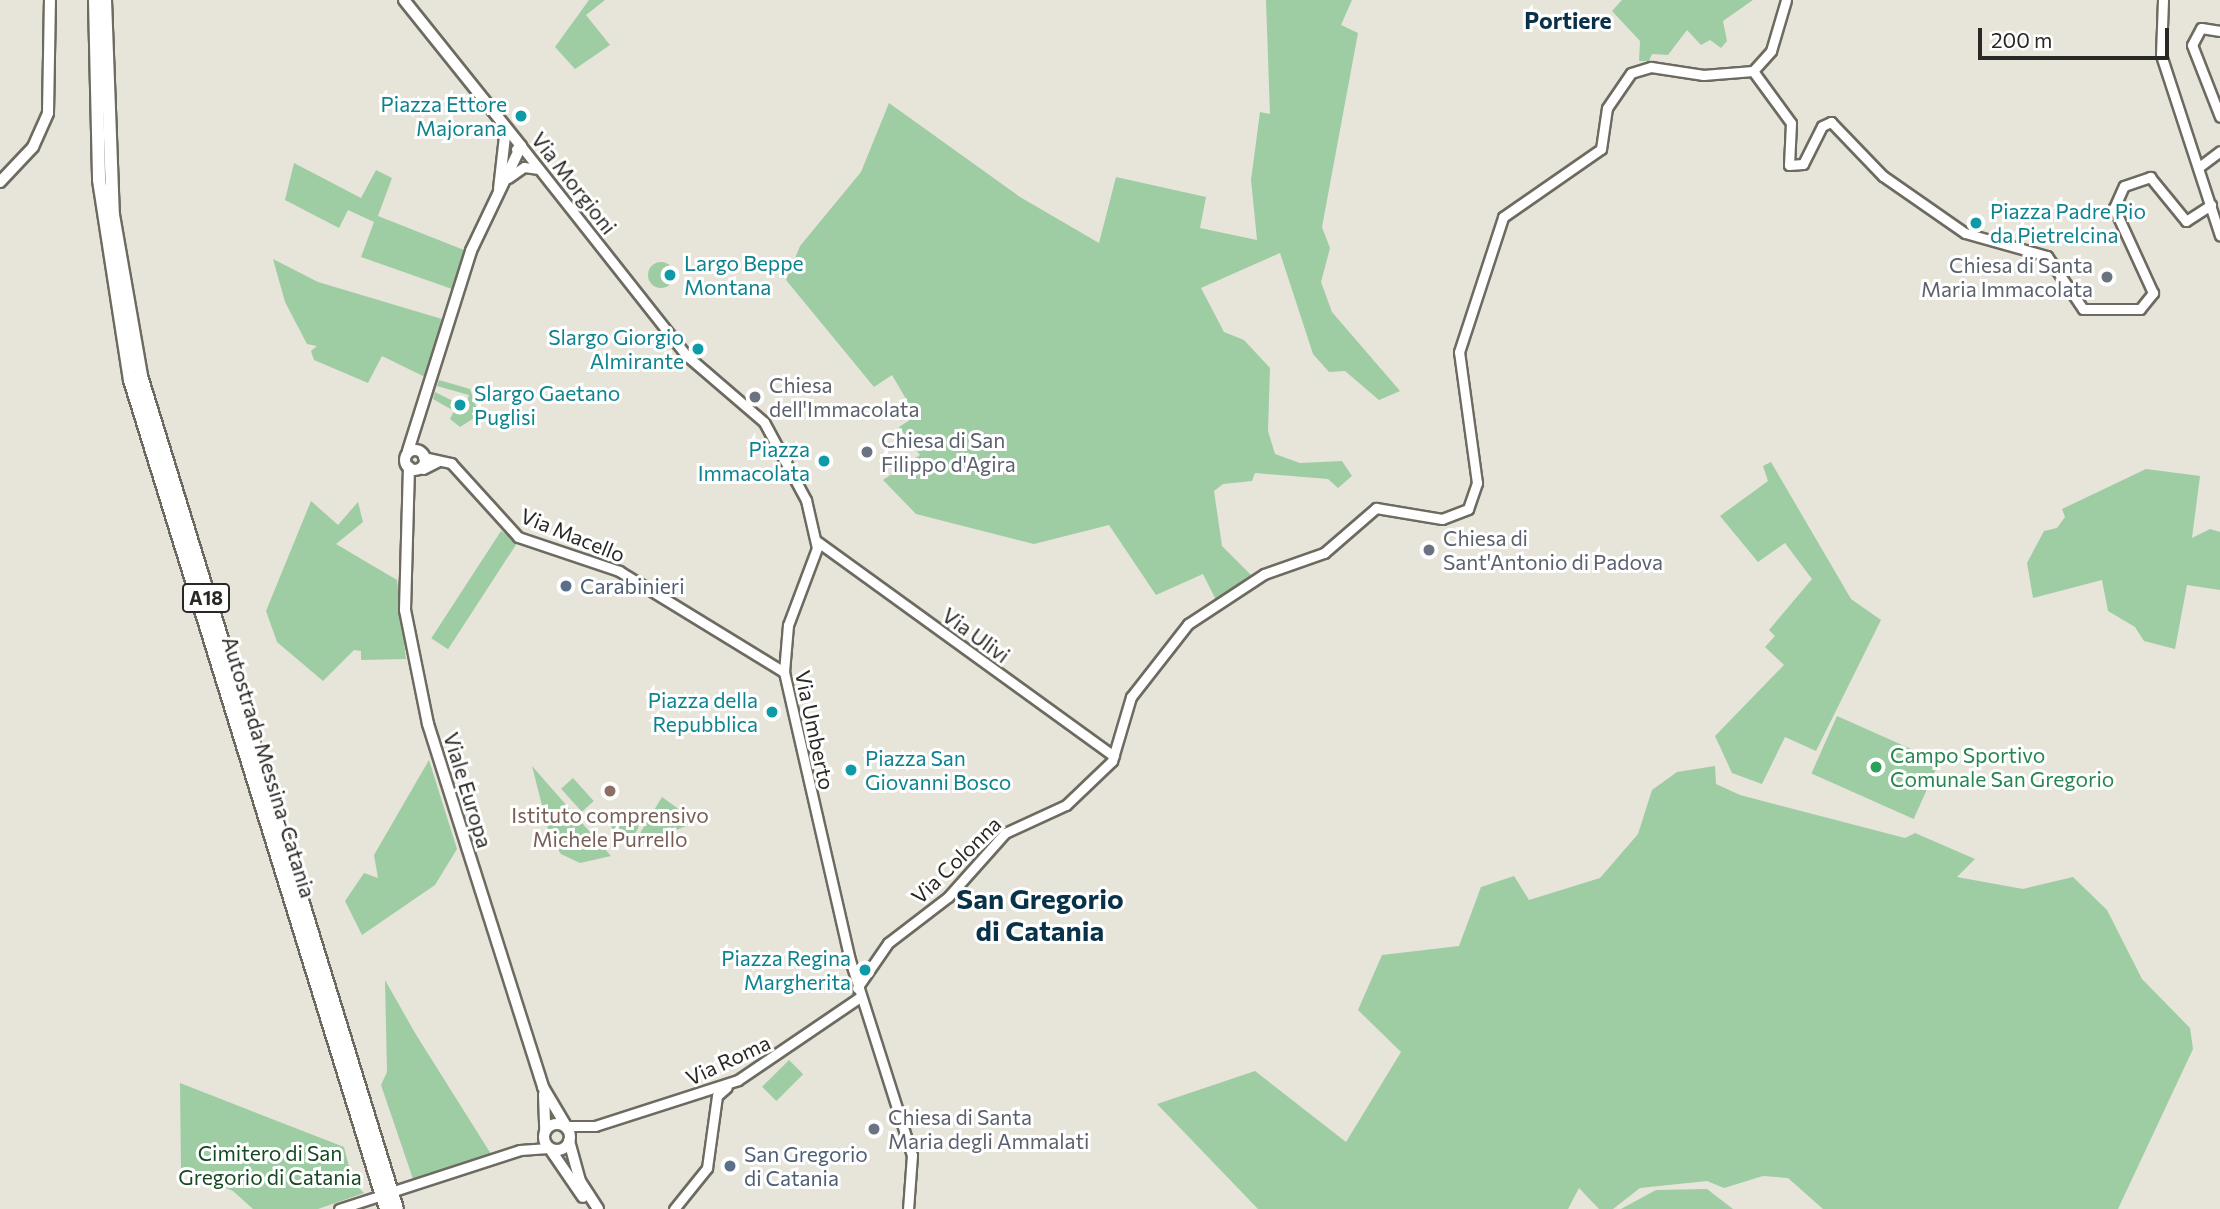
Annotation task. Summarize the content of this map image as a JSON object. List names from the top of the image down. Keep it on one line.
{"streets":{"highway":["A18","Autostrada Messina-Catania"],"main road":["Via Morgioni","Viale Europa"],"street":["Via Macello","Via Ulivi","Via Umberto","Via Colonna","Via Roma"]},"crossings":[["Via Morgioni","Via Ulivi"],["Via Morgioni","Via Umberto"],["Via Macello","Via Umberto"],["Via Ulivi","Via Umberto"],["Via Ulivi","Via Colonna"],["Via Umberto","Via Colonna"],["Via Umberto","Via Roma"],["Via Colonna","Via Roma"]],"districts":["Portiere","San Gregorio di Catania"],"parks":["Cimitero di San Gregorio di Catania"],"places":["Piazza Ettore Majorana","Piazza Padre Pio da Pietrelcina","Largo Beppe Montana","Chiesa di Santa Maria Immacolata","Slargo Giorgio Almirante","Chiesa dell'Immacolata","Slargo Gaetano Puglisi","Chiesa di San Filippo d'Agira","Piazza Immacolata","Chiesa di Sant'Antonio di Padova","Carabinieri","Piazza della Repubblica","Campo Sportivo Comunale San Gregorio","Piazza San Giovanni Bosco","Istituto comprensivo Michele Purrello","Piazza Regina Margherita","Chiesa di Santa Maria degli Ammalati","San Gregorio di Catania"],"scale_bar":"200 m"}
